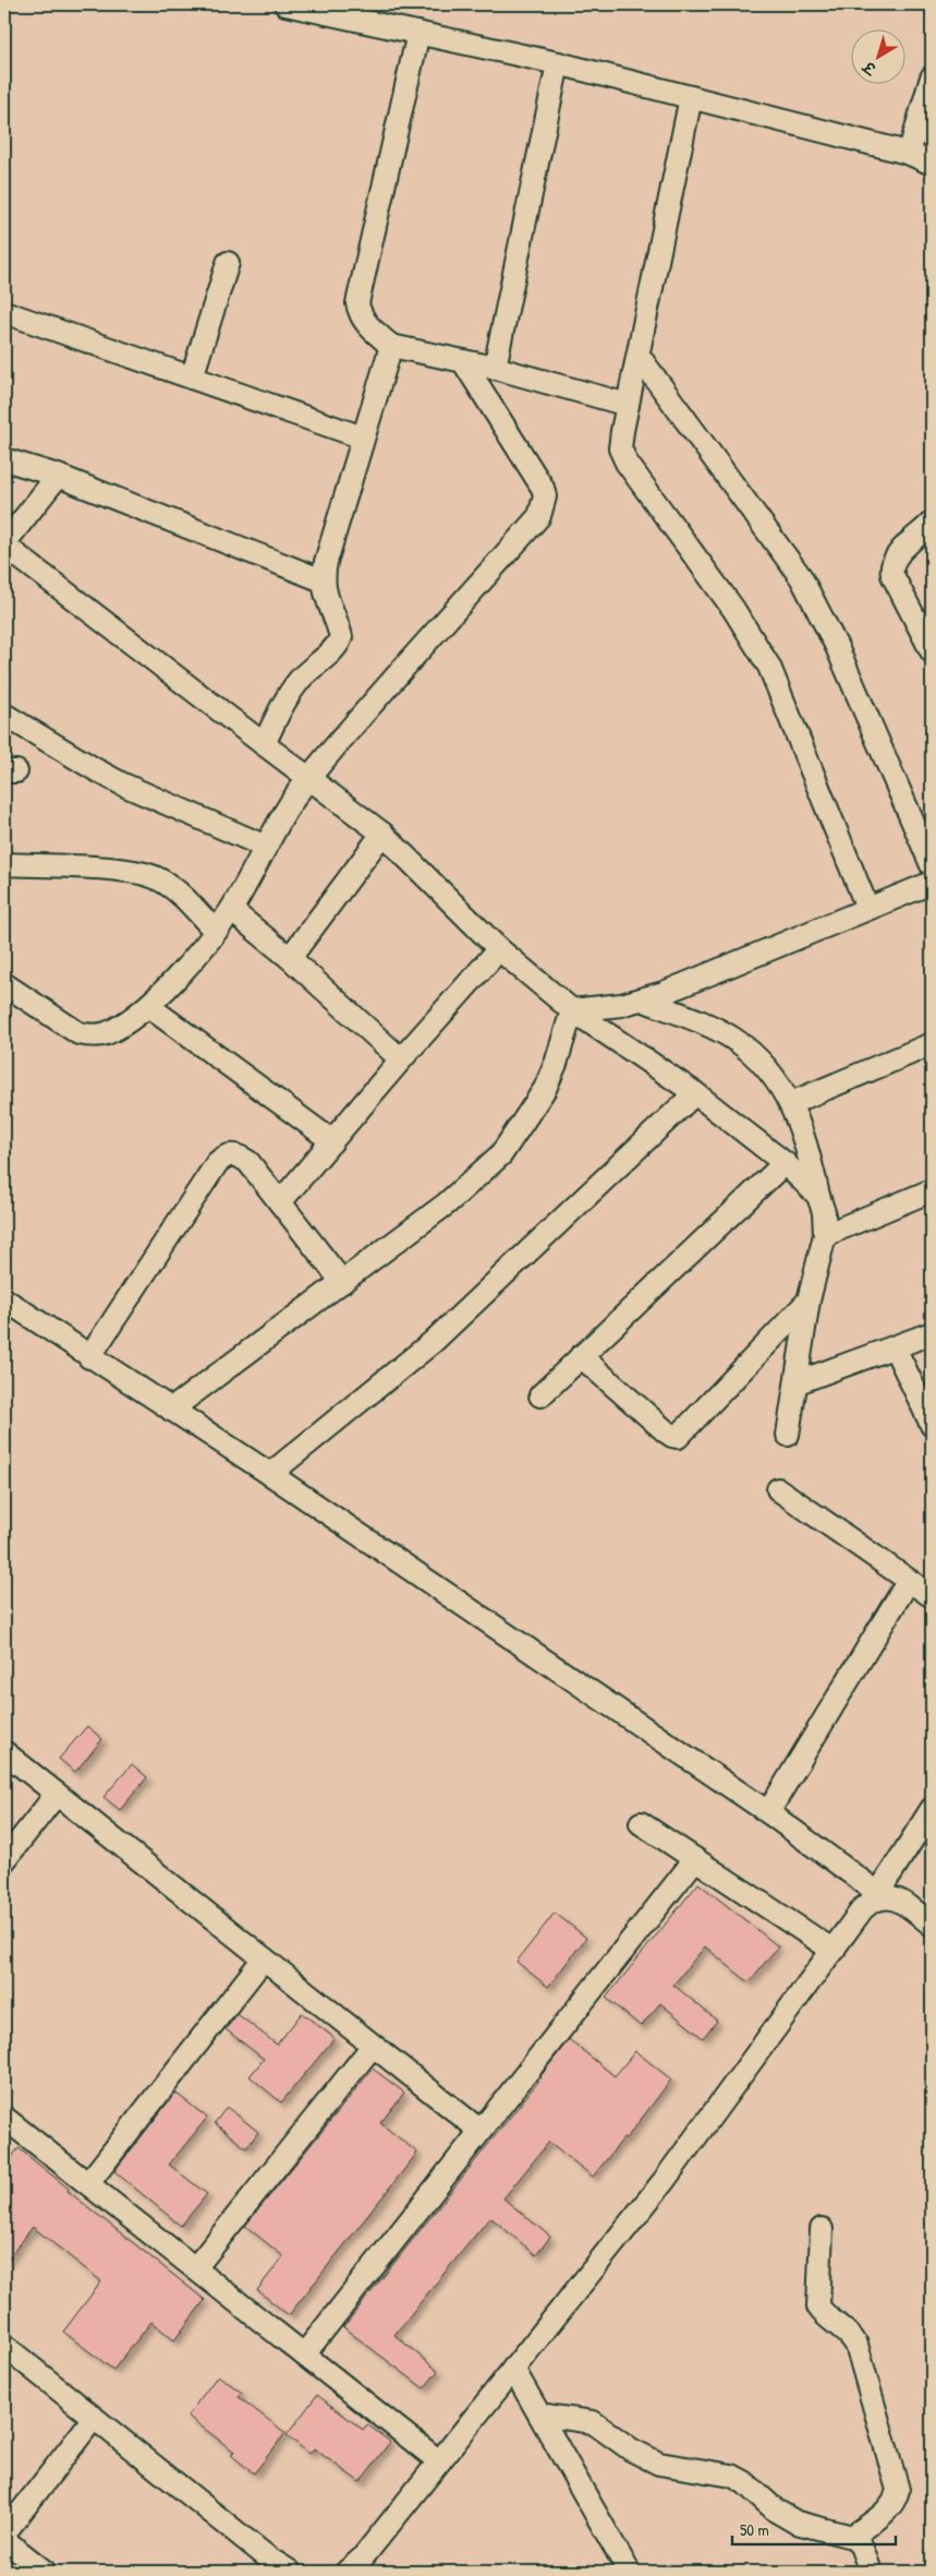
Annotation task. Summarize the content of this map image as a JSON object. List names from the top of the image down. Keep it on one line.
{"scale_bar":"50 m","north":"bottom left"}
